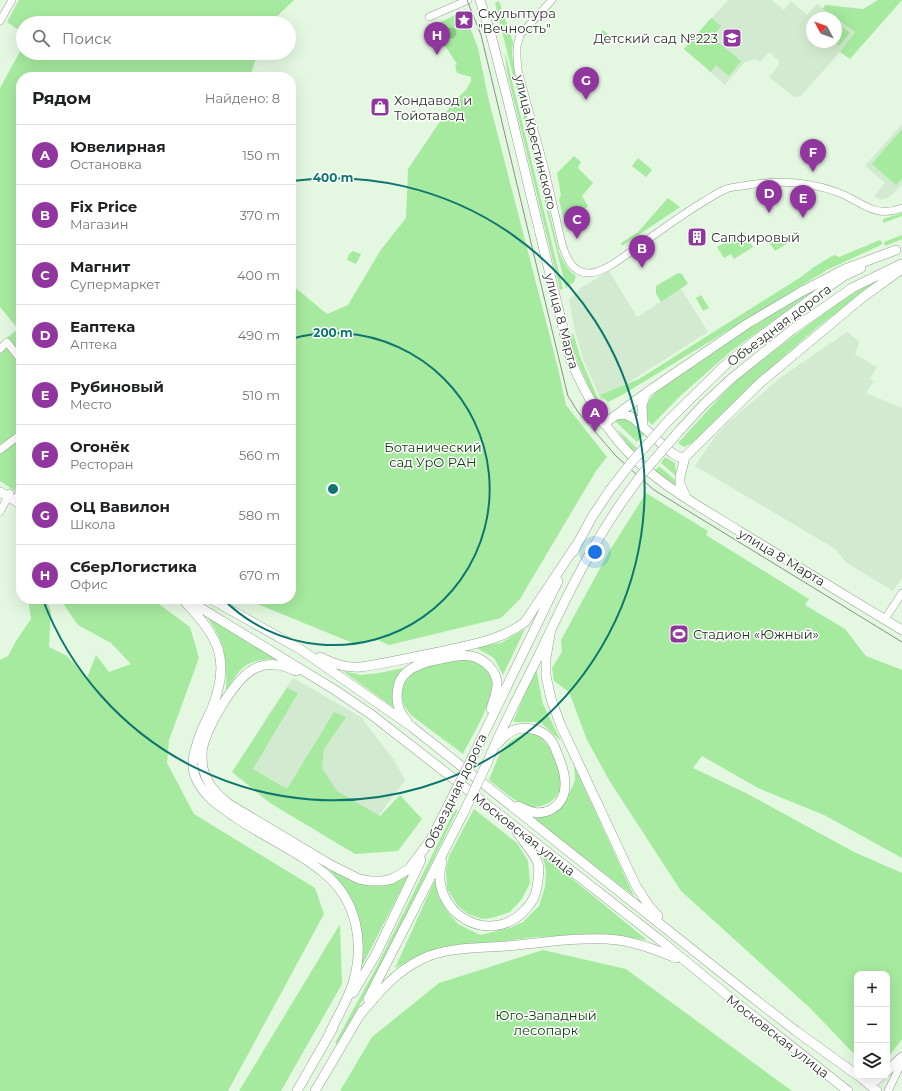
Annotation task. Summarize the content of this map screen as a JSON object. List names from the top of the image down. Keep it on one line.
{"streets":{"main road":["улица 8 Марта","Объездная дорога","Московская улица"],"street":["улица Крестинского"]},"parks":["Ботанический сад УрО РАН","Юго-Западный лесопарк"],"places":{"place":["Скульптура \"Вечность\""],"school or university":["Детский сад №223"],"shop":["Хондавод и Тойотавод"],"building":["Сапфировый"],"sports":["Стадион «Южный»"]},"north":"top left","page":{"search":"Поиск","pins":["H","G","F","D","E","C","B","A"],"heading":["Рядом","Найдено: 8"],"list":[{"mark":"A","name":"Ювелирная","note":"Остановка","value":"150 m"},{"mark":"B","name":"Fix Price","note":"Магазин","value":"370 m"},{"mark":"C","name":"Магнит","note":"Супермаркет","value":"400 m"},{"mark":"D","name":"Еаптека","note":"Аптека","value":"490 m"},{"mark":"E","name":"Рубиновый","note":"Место","value":"510 m"},{"mark":"F","name":"Огонёк","note":"Ресторан","value":"560 m"},{"mark":"G","name":"ОЦ Вавилон","note":"Школа","value":"580 m"},{"mark":"H","name":"СберЛогистика","note":"Офис","value":"670 m"}],"map_buttons":["+","−"]},"rings":["400 m","200 m"]}
